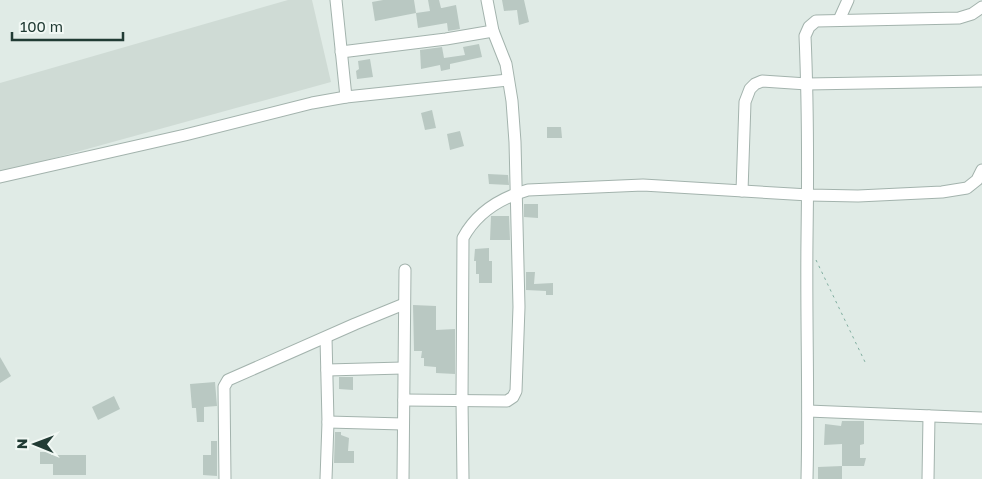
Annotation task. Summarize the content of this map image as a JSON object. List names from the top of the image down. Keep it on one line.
{"scale_bar":"100 m","north":"left"}
